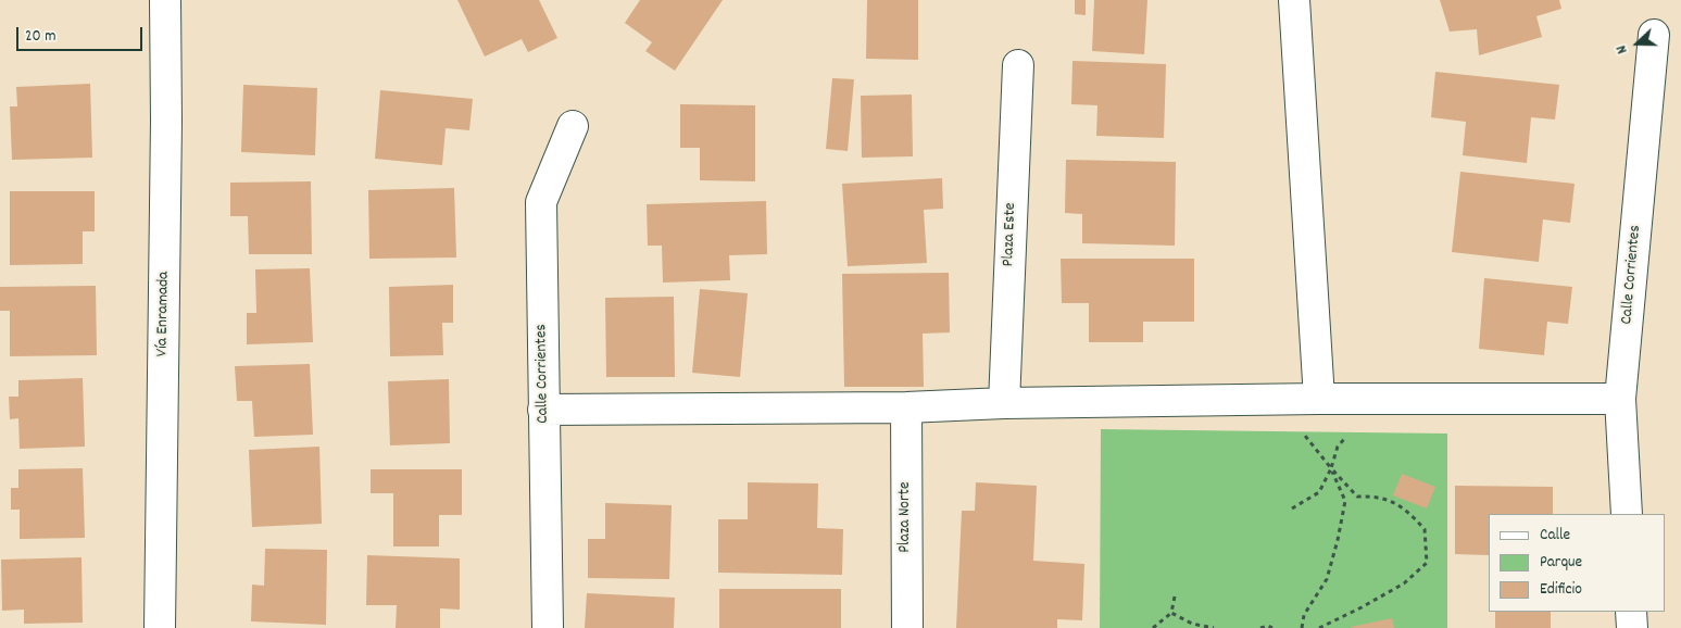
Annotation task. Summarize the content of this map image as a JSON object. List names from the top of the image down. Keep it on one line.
{"streets":{"street":["Plaza Este","Calle Corrientes","Vía Enramada","Plaza Norte"]},"legend":["Calle","Parque","Edificio"],"scale_bar":"20 m","north":"left"}
